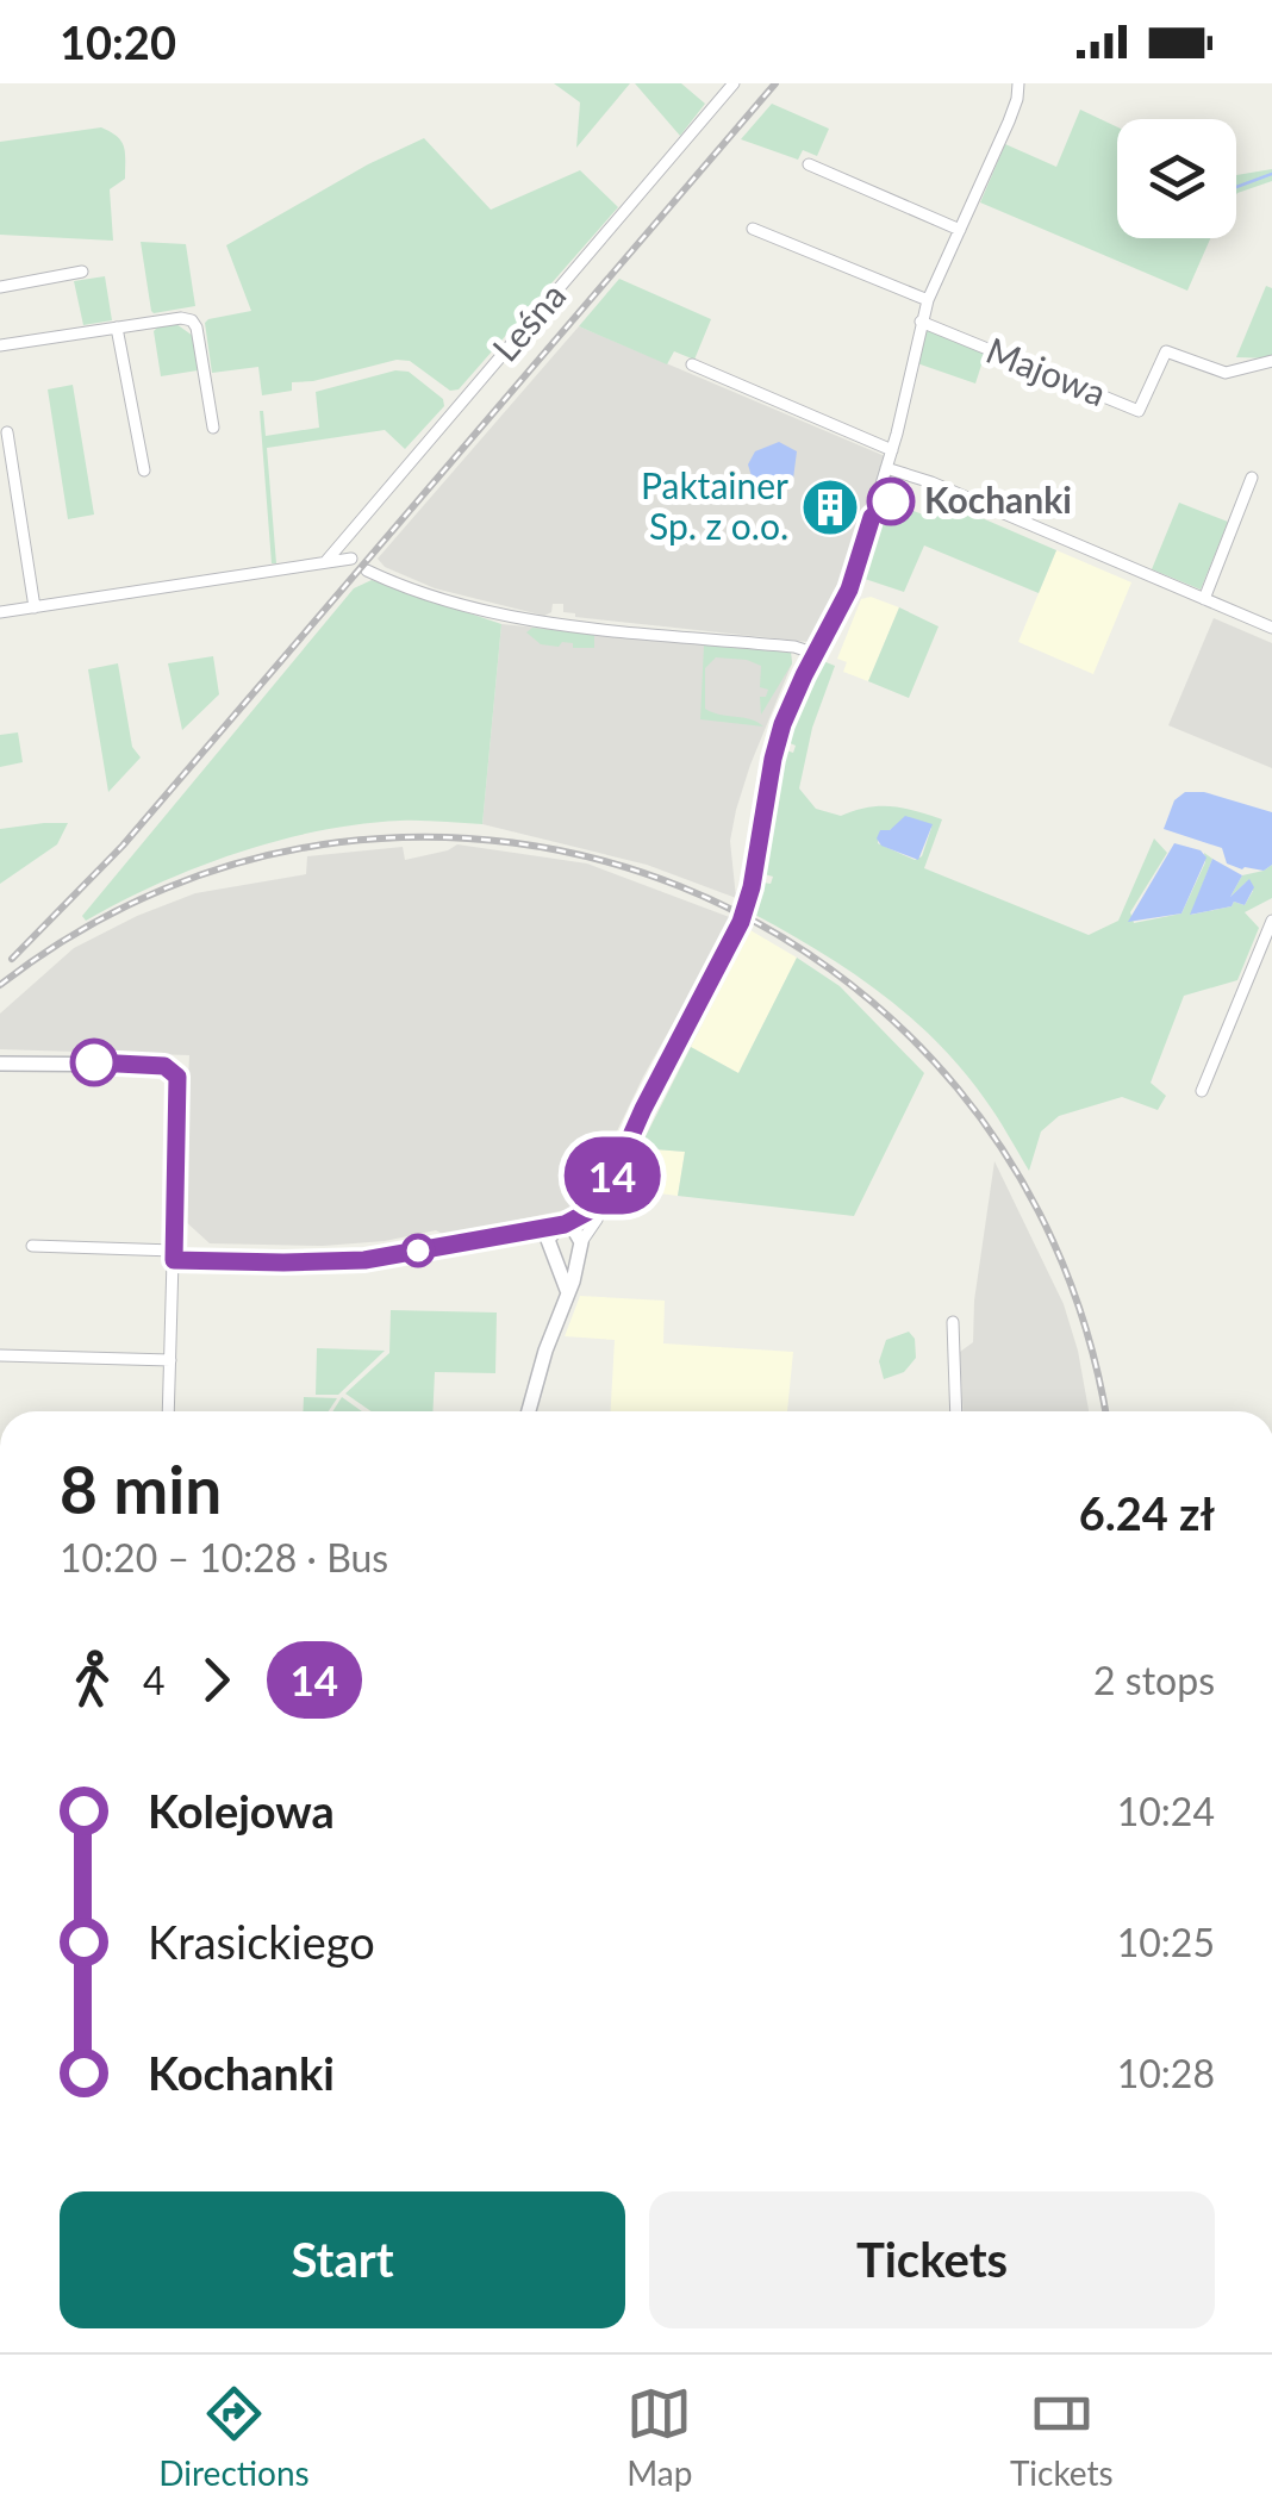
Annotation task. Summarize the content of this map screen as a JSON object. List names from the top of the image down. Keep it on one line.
{"streets":{"street":["Leśna","Majowa"]},"places":{"other":["Kochanki"],"building":["Paktainer Sp. z o.o."]},"lines":["bus line 14"],"page":{"status":"10:20","on_map":"14","heading":["8 min","10:20 – 10:28 · Bus","6.24 zł"],"legs":["4","14","2 stops"],"list":[{"name":"Kolejowa","value":"10:24"},{"name":"Krasickiego","value":"10:25"},{"name":"Kochanki","value":"10:28"}],"buttons":["Start","Tickets"],"tabs":["Directions","Map","Tickets"]}}
